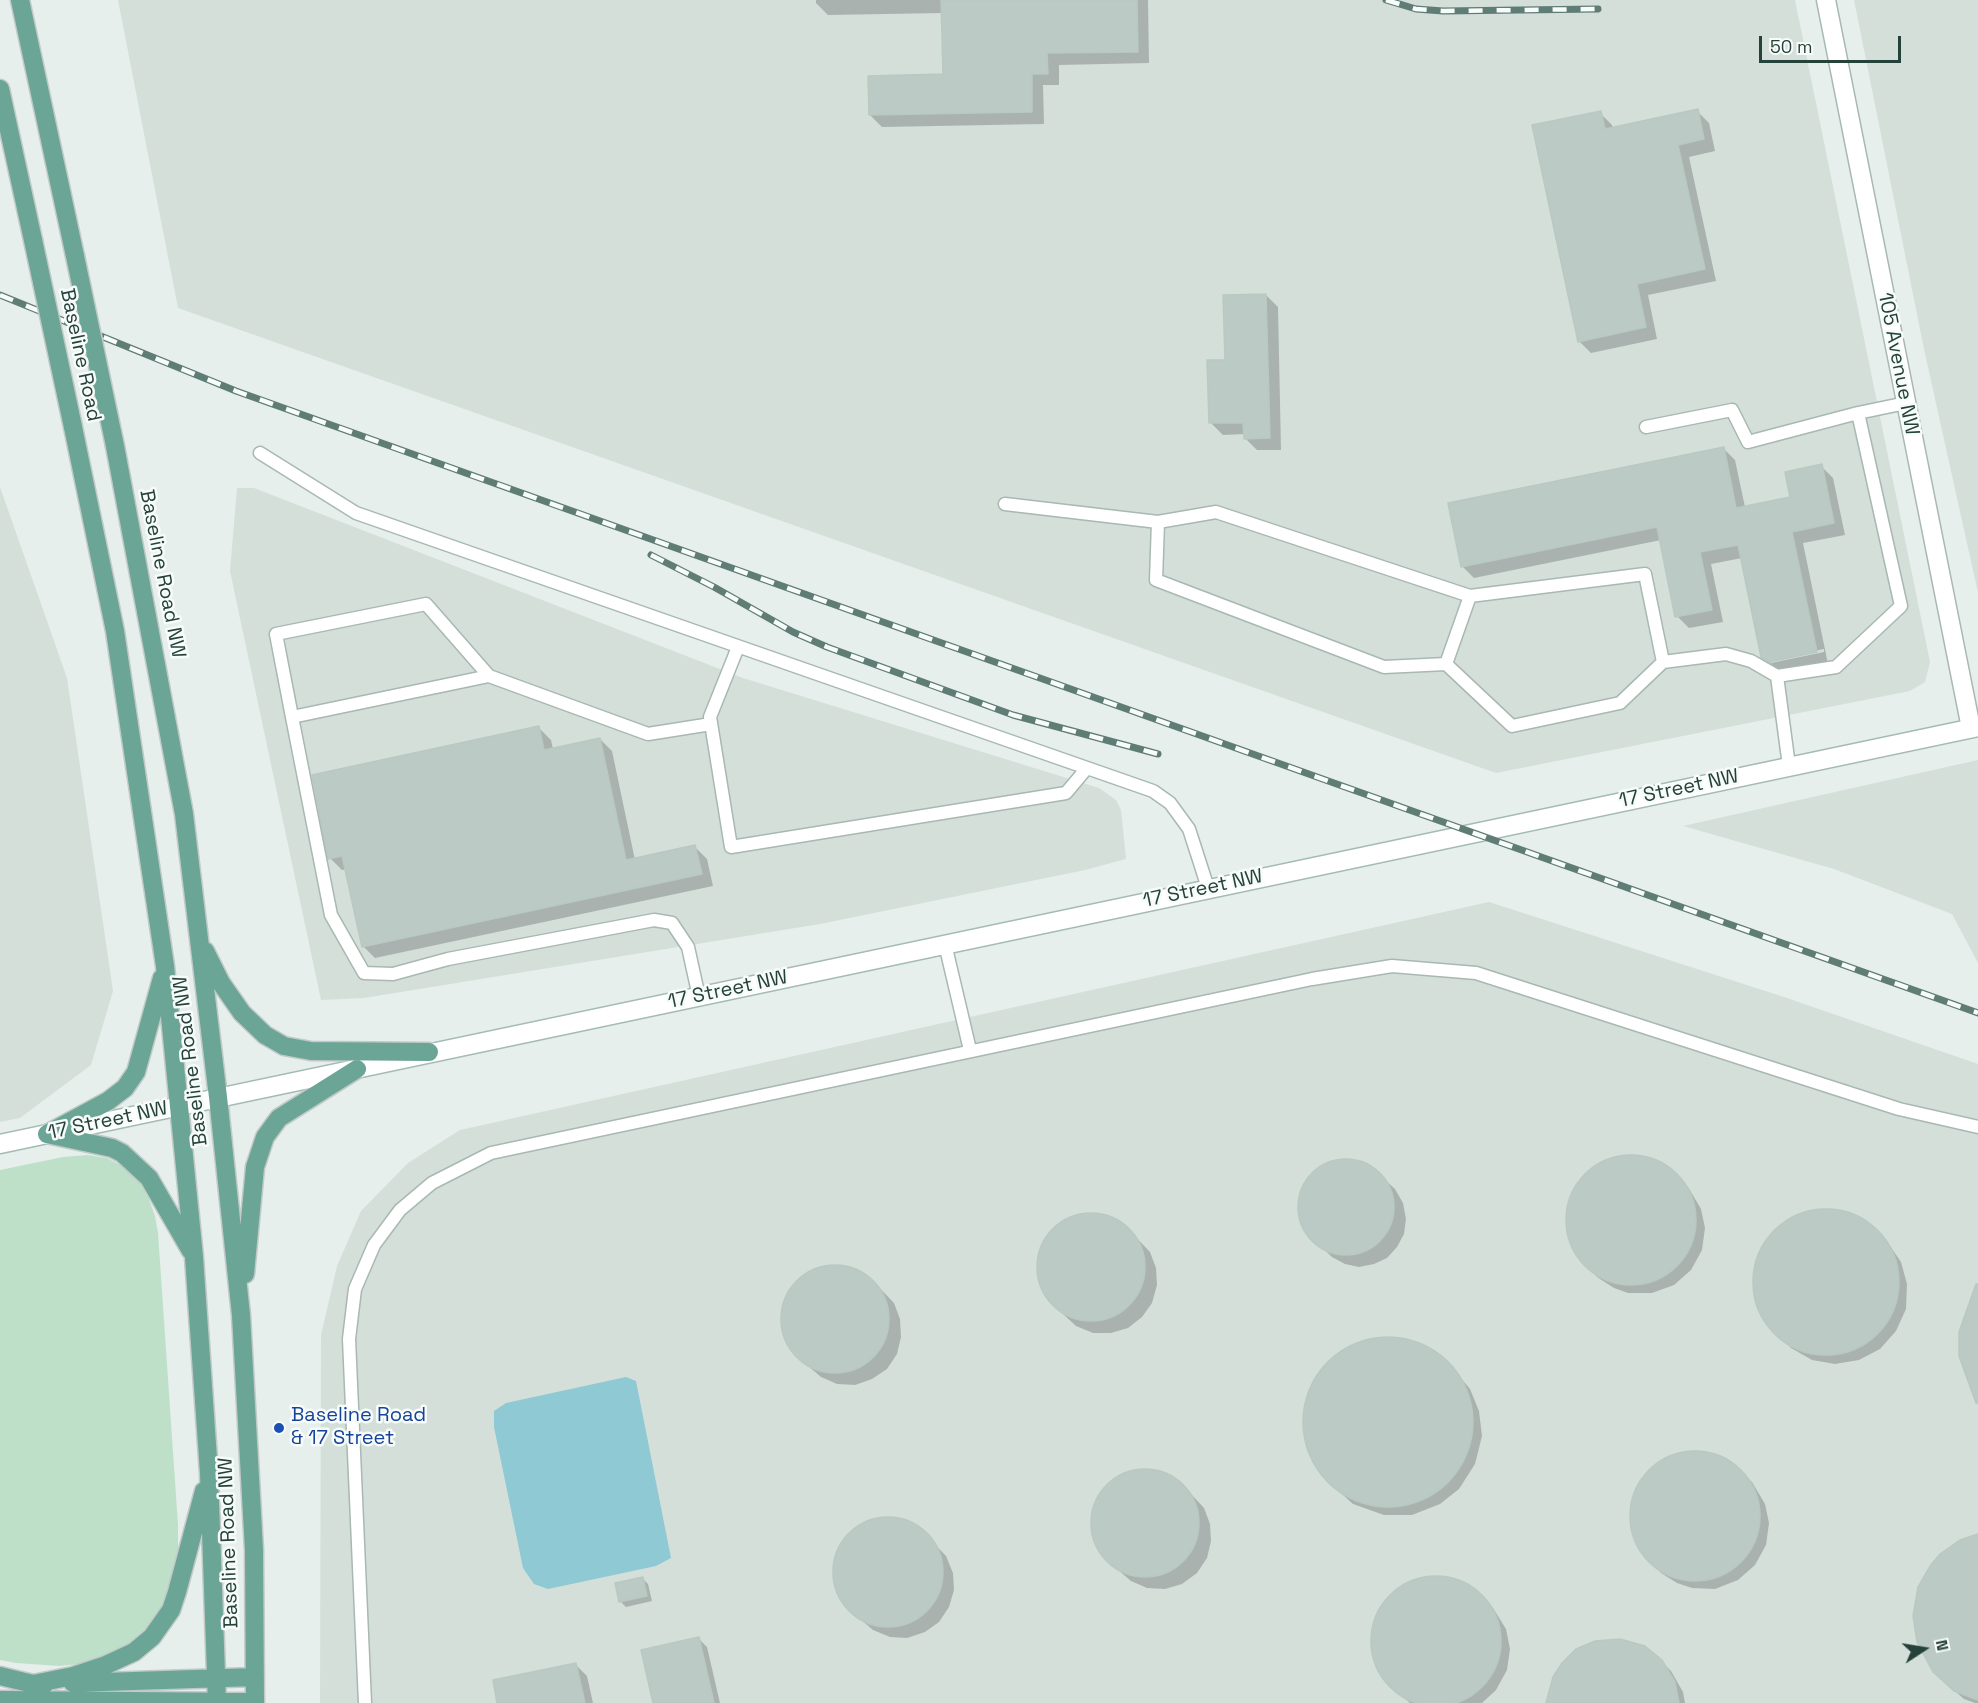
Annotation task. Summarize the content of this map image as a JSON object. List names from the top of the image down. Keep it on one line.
{"streets":{"main road":["Baseline Road","105 Avenue NW","Baseline Road NW","17 Street NW"]},"crossings":[["Baseline Road","Baseline Road NW"],["105 Avenue NW","17 Street NW"],["Baseline Road NW","17 Street NW"]],"places":["Baseline Road & 17 Street"],"scale_bar":"50 m","north":"right"}
